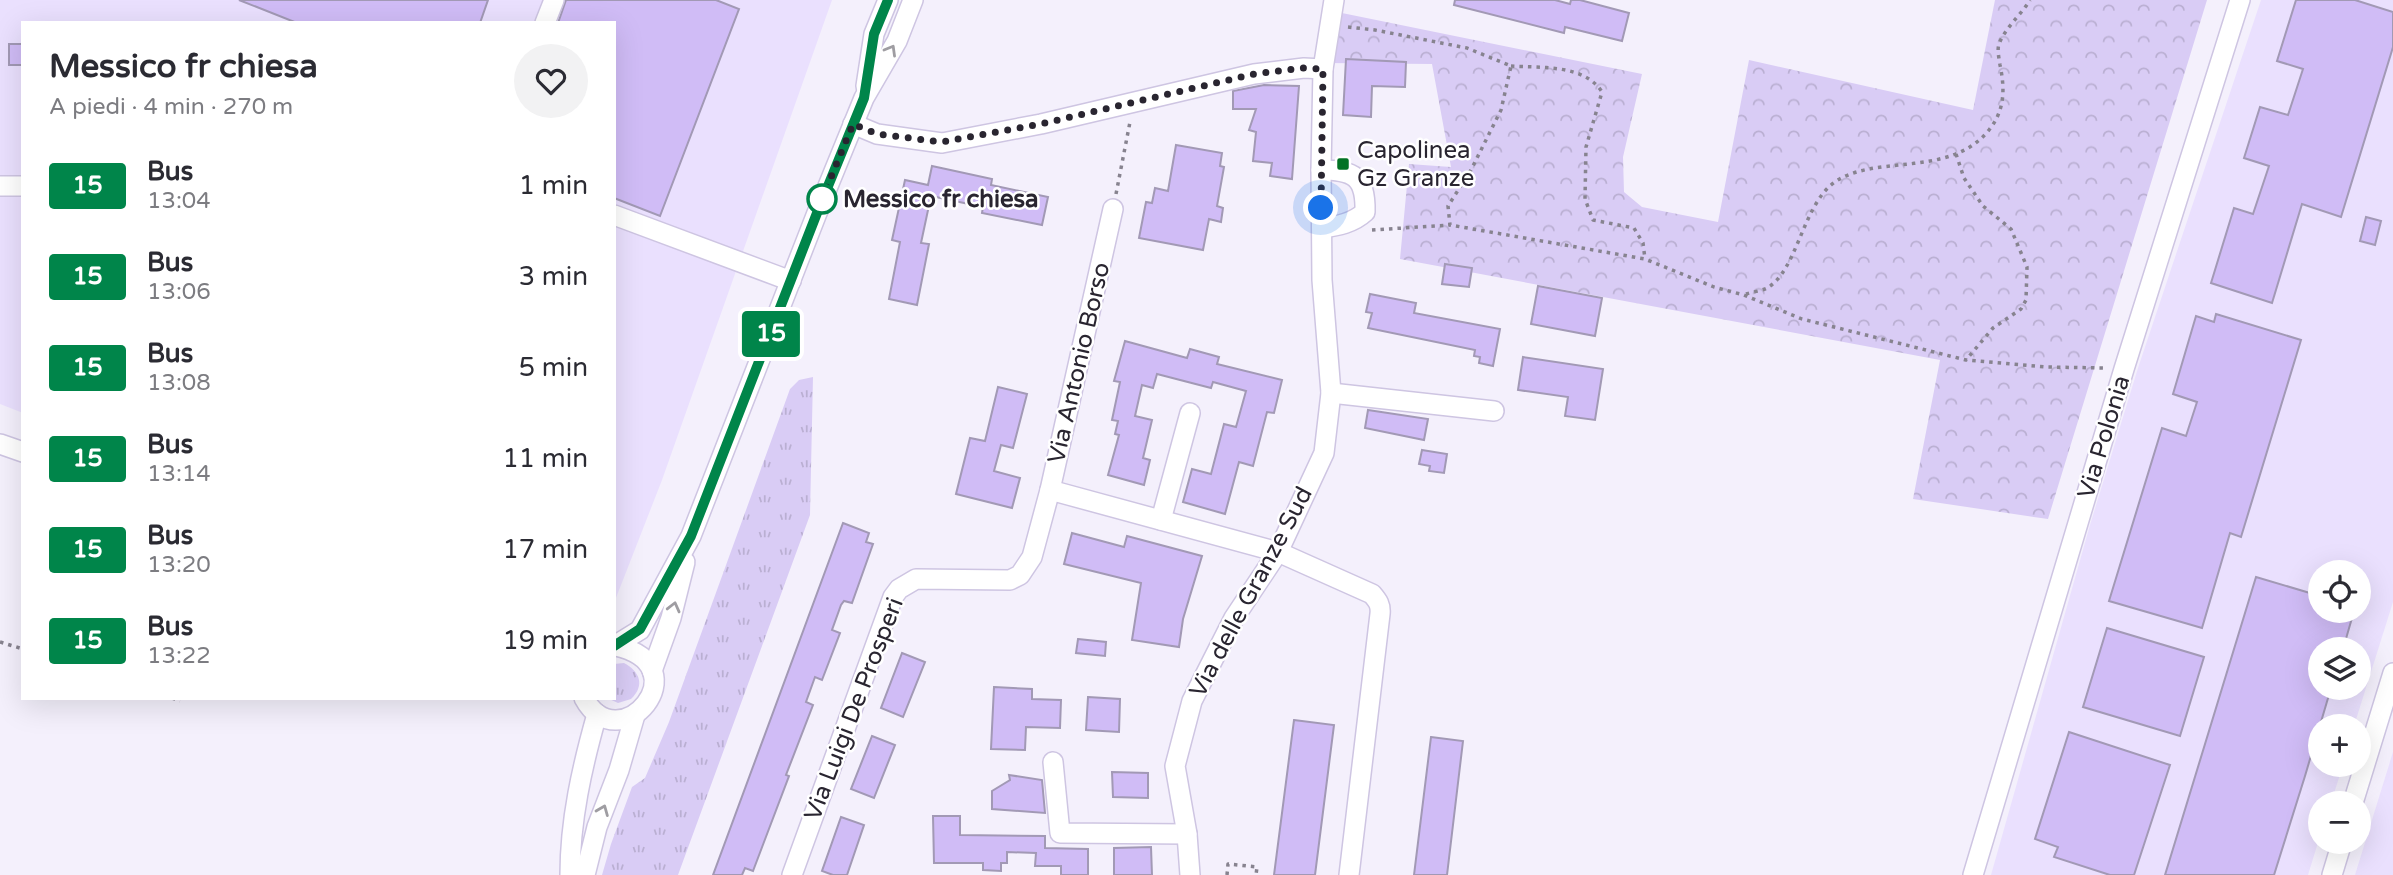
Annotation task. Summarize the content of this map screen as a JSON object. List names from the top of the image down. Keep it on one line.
{"streets":{"street":["Via Antonio Borso","Via Polonia","Via delle Granze Sud","Via Luigi De Prosperi"]},"crossings":[["Via Antonio Borso","Via delle Granze Sud"],["Via Antonio Borso","Via Luigi De Prosperi"]],"places":{"transit":["Capolinea Gz Granze"],"other":["Messico fr chiesa"]},"lines":["bus line 15"],"page":{"on_map":"15","heading":["Messico fr chiesa","A piedi · 4 min · 270 m"],"list":[{"mark":"15","name":"Bus","note":"13:04","value":"1 min"},{"mark":"15","name":"Bus","note":"13:06","value":"3 min"},{"mark":"15","name":"Bus","note":"13:08","value":"5 min"},{"mark":"15","name":"Bus","note":"13:14","value":"11 min"},{"mark":"15","name":"Bus","note":"13:20","value":"17 min"},{"mark":"15","name":"Bus","note":"13:22","value":"19 min"}],"map_buttons":["+","−"]}}
